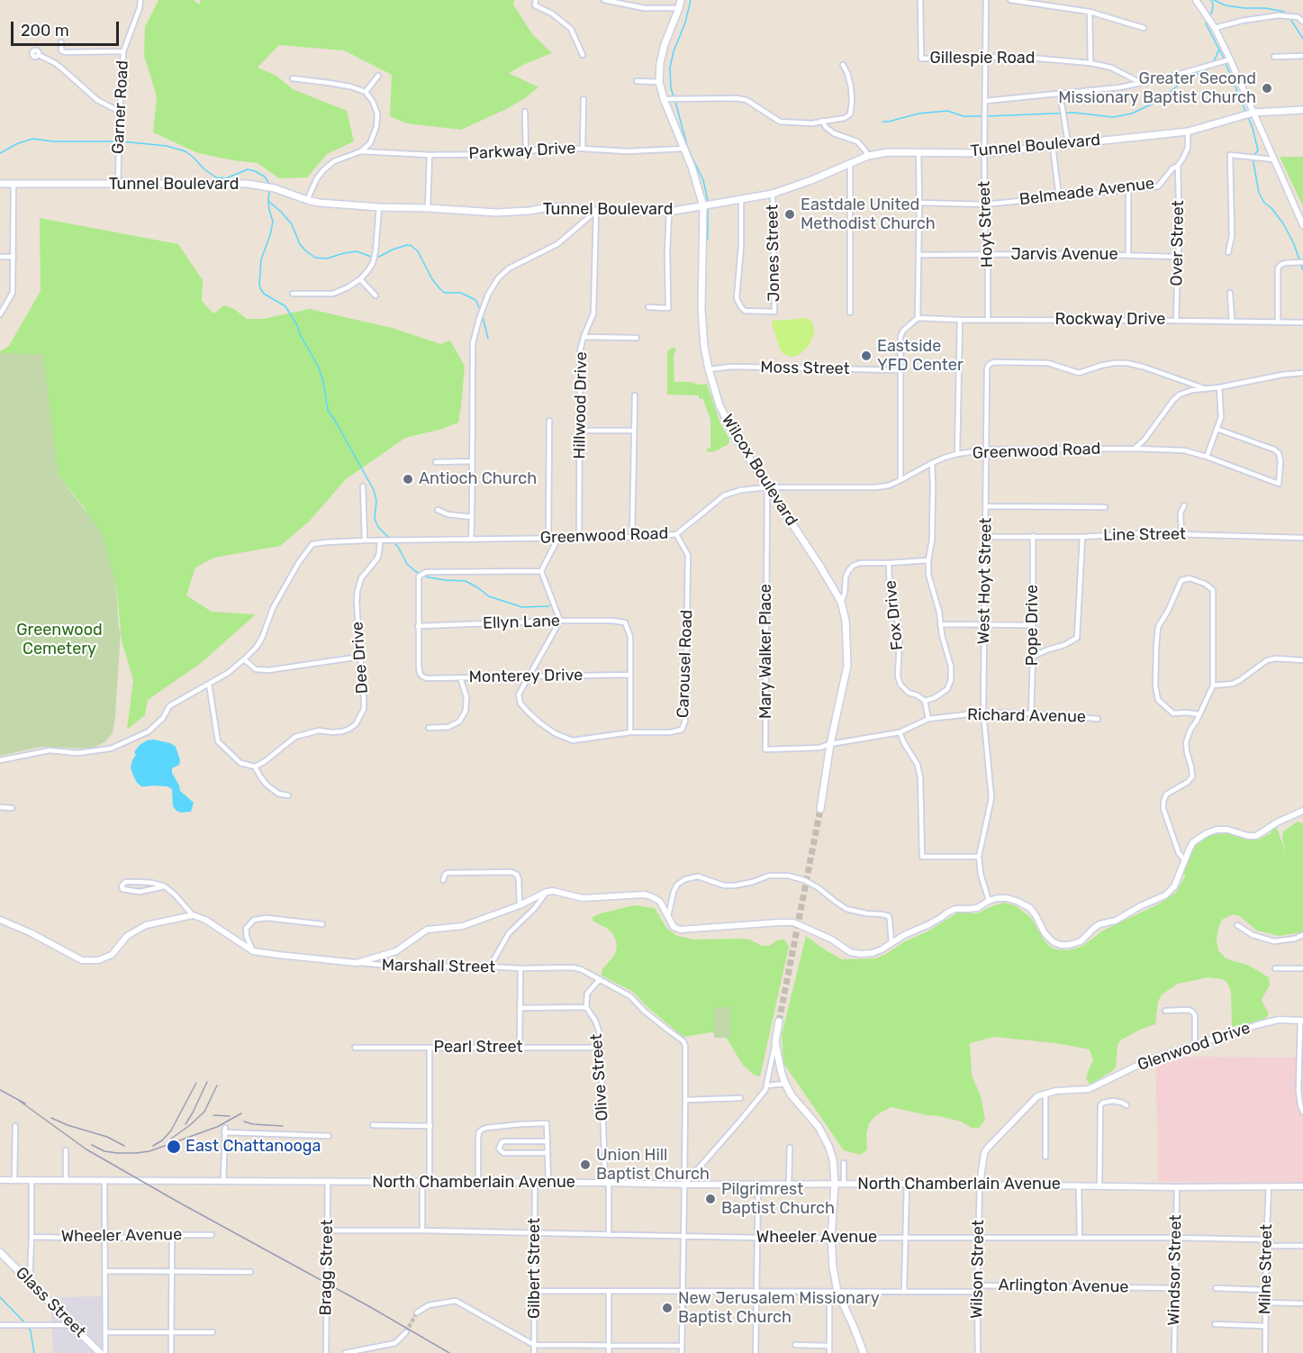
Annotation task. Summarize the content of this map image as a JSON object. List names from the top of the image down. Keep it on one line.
{"streets":{"main road":["Tunnel Boulevard","Wilcox Boulevard","Glass Street"],"street":["Gillespie Road","Garner Road","Parkway Drive","Belmeade Avenue","Hoyt Street","Over Street","Jones Street","Jarvis Avenue","Rockway Drive","Moss Street","Hillwood Drive","Greenwood Road","Line Street","West Hoyt Street","Fox Drive","Ellyn Lane","Pope Drive","Mary Walker Place","Dee Drive","Carousel Road","Monterey Drive","Richard Avenue","Marshall Street","Glenwood Drive","Pearl Street","Olive Street","North Chamberlain Avenue","Wheeler Avenue","Bragg Street","Gilbert Street","Wilson Street","Milne Street","Windsor Street","Arlington Avenue"]},"crossings":[["Gillespie Road","Hoyt Street"],["Garner Road","Tunnel Boulevard"],["Tunnel Boulevard","Belmeade Avenue"],["Tunnel Boulevard","Hoyt Street"],["Tunnel Boulevard","Jones Street"],["Tunnel Boulevard","Hillwood Drive"],["Tunnel Boulevard","Wilcox Boulevard"],["Parkway Drive","Wilcox Boulevard"],["Belmeade Avenue","Hoyt Street"],["Belmeade Avenue","Over Street"],["Hoyt Street","Jarvis Avenue"],["Hoyt Street","Rockway Drive"],["Over Street","Jarvis Avenue"],["Over Street","Rockway Drive"],["Moss Street","Wilcox Boulevard"],["Hillwood Drive","Greenwood Road"],["Greenwood Road","Wilcox Boulevard"],["Greenwood Road","West Hoyt Street"],["Greenwood Road","Mary Walker Place"],["Greenwood Road","Dee Drive"],["Greenwood Road","Carousel Road"],["Wilcox Boulevard","Mary Walker Place"],["Wilcox Boulevard","Richard Avenue"],["Line Street","West Hoyt Street"],["Line Street","Pope Drive"],["West Hoyt Street","Richard Avenue"],["Ellyn Lane","Carousel Road"],["Ellyn Lane","Monterey Drive"],["Pope Drive","Richard Avenue"],["Mary Walker Place","Richard Avenue"],["Carousel Road","Monterey Drive"],["Marshall Street","North Chamberlain Avenue"],["Marshall Street","Wheeler Avenue"],["Marshall Street","Arlington Avenue"],["Pearl Street","Olive Street"],["Olive Street","North Chamberlain Avenue"],["Olive Street","Wheeler Avenue"],["North Chamberlain Avenue","Bragg Street"],["North Chamberlain Avenue","Gilbert Street"],["North Chamberlain Avenue","Wilson Street"],["North Chamberlain Avenue","Milne Street"],["North Chamberlain Avenue","Windsor Street"],["Wheeler Avenue","Bragg Street"],["Wheeler Avenue","Gilbert Street"],["Wheeler Avenue","Wilson Street"],["Wheeler Avenue","Milne Street"],["Wheeler Avenue","Windsor Street"],["Gilbert Street","Arlington Avenue"],["Wilson Street","Arlington Avenue"],["Windsor Street","Arlington Avenue"]],"parks":["Greenwood Cemetery"],"places":["Greater Second Missionary Baptist Church","Eastdale United Methodist Church","Eastside YFD Center","Antioch Church","East Chattanooga","Union Hill Baptist Church","Pilgrimrest Baptist Church","New Jerusalem Missionary Baptist Church"],"scale_bar":"200 m"}
